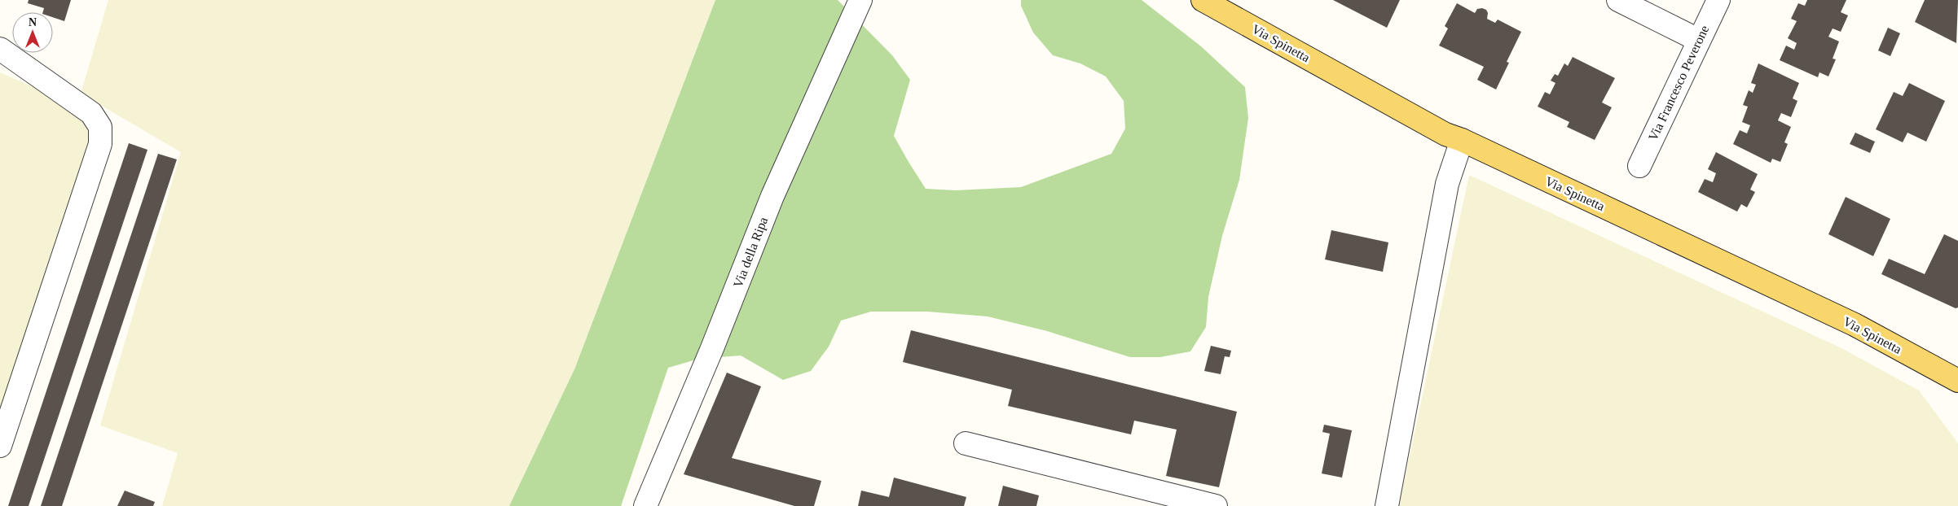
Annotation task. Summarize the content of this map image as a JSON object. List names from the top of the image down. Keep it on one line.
{"streets":{"main road":["Via Spinetta"],"street":["Via Francesco Peverone","Via della Ripa"]},"north":"top"}
